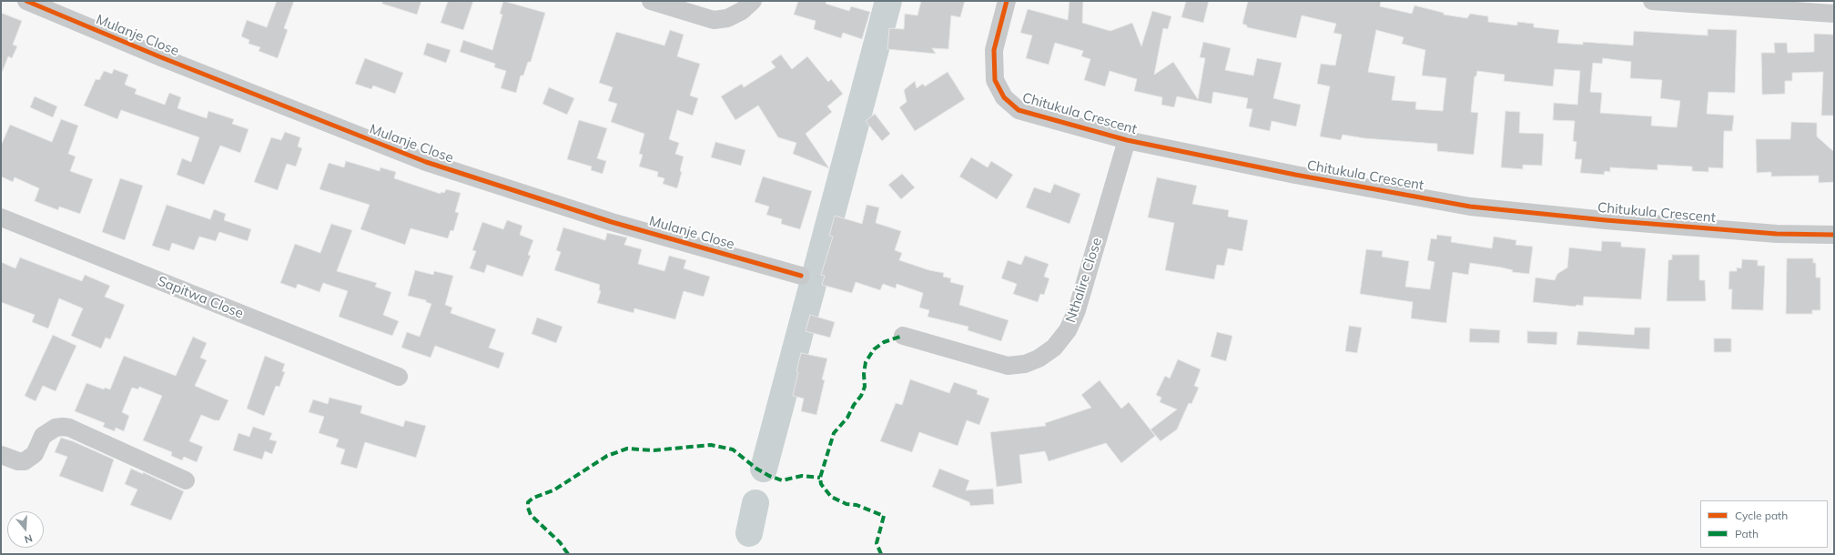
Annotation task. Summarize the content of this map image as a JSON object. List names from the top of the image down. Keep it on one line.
{"streets":{"street":["Mulanje Close","Chitukula Crescent","Nthalire Close","Sapitwa Close"]},"crossings":[["Chitukula Crescent","Nthalire Close"]],"legend":["Cycle path","Path"],"north":"bottom"}
